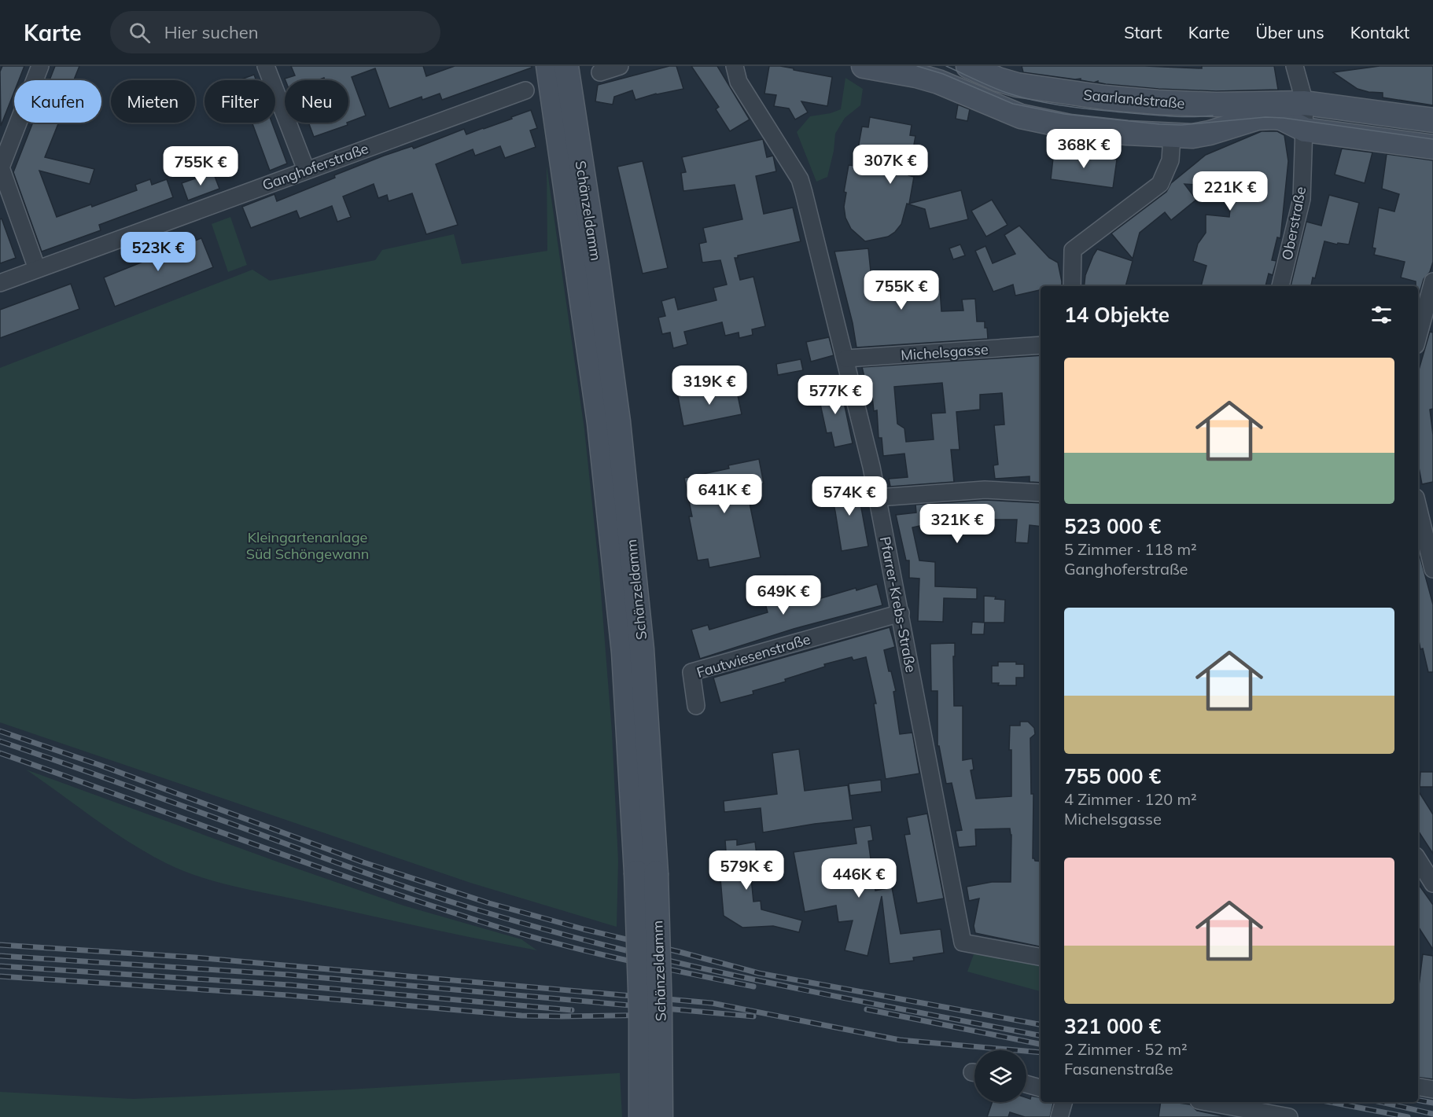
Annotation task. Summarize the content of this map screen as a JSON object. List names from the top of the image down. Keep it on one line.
{"streets":{"main road":["Saarlandstraße","Schänzeldamm"],"street":["Ganghoferstraße","Oberstraße","Michelsgasse","Pfarrer-Krebs-Straße","Fautwiesenstraße"]},"crossings":[["Saarlandstraße","Oberstraße"],["Michelsgasse","Pfarrer-Krebs-Straße"],["Pfarrer-Krebs-Straße","Fautwiesenstraße"]],"parks":["Kleingartenanlage Süd Schöngewann"],"page":{"header":"Karte","search":"Hier suchen","nav":["Start","Karte","Über uns","Kontakt"],"chip":["Kaufen","Mieten","Filter","Neu"],"price":["368K €","307K €","755K €","221K €","523K €","755K €","319K €","577K €","641K €","574K €","321K €","649K €","579K €","446K €"],"heading":"14 Objekte","list":[{"name":"523 000 €","note":"5 Zimmer · 118 m² · Ganghoferstraße"},{"name":"755 000 €","note":"4 Zimmer · 120 m² · Michelsgasse"},{"name":"321 000 €","note":"2 Zimmer · 52 m² · Fasanenstraße"}]}}
